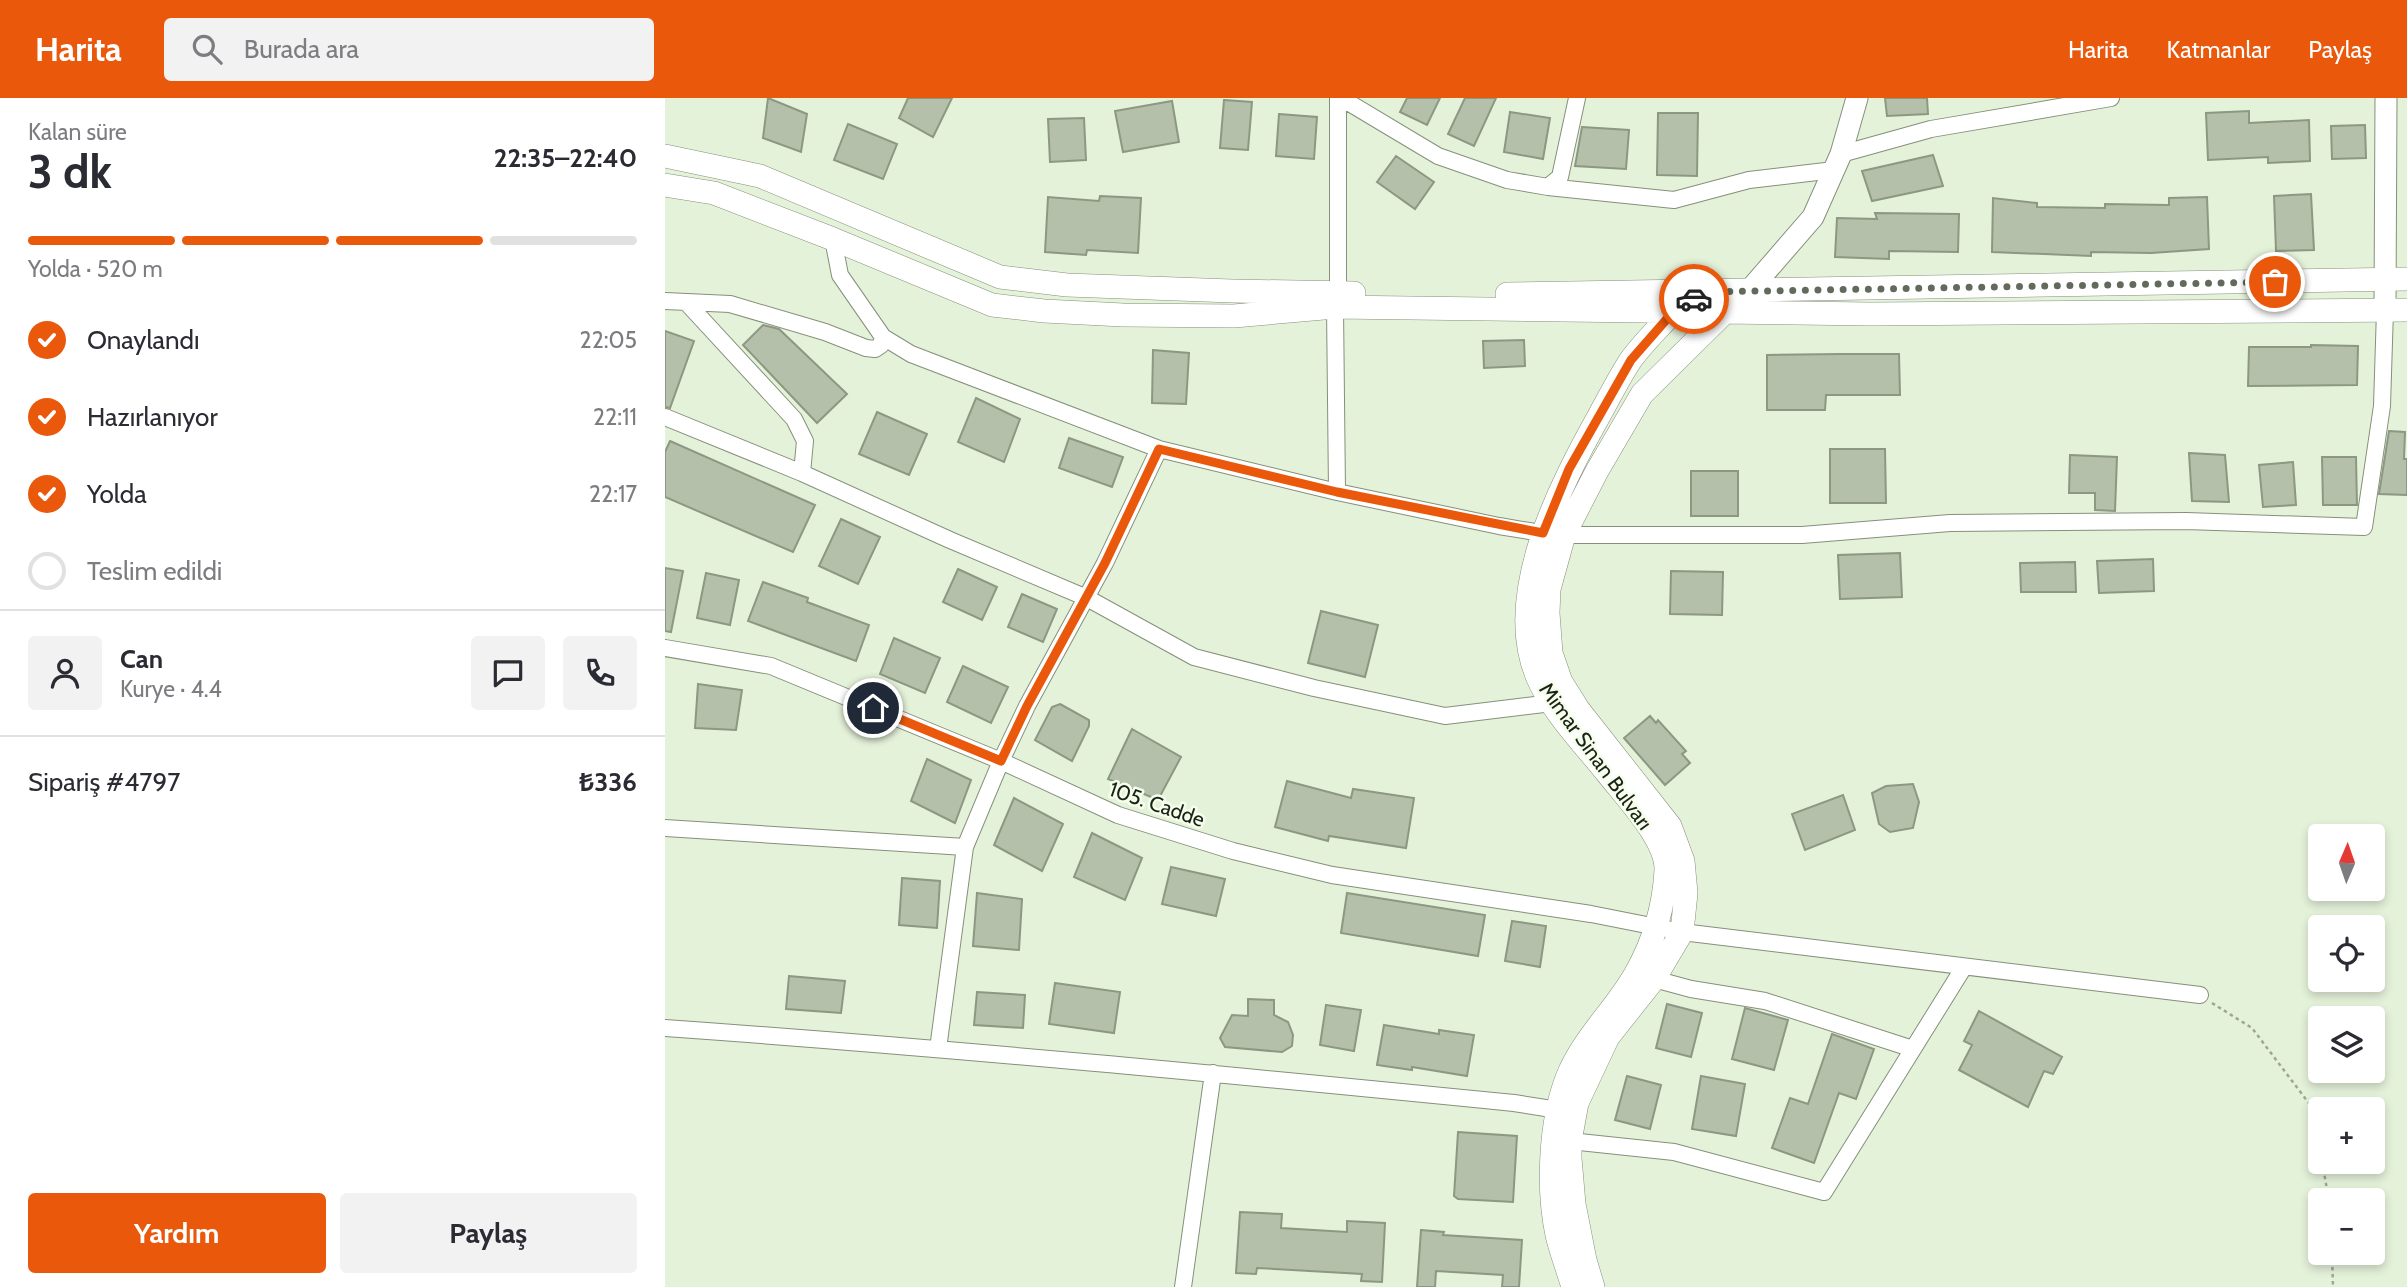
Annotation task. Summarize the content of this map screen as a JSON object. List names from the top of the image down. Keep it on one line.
{"streets":{"main road":["Mimar Sinan Bulvarı"],"street":["105. Cadde"]},"crossings":[["Mimar Sinan Bulvarı","105. Cadde"]],"north":"top","page":{"header":"Harita","search":"Burada ara","nav":["Harita","Katmanlar","Paylaş"],"heading":["3 dk","Kalan süre","22:35–22:40"],"panel":["Can","Kurye · 4.4","Sipariş #4797","₺336"],"bar":"Yolda · 520 m","list":[["Onaylandı","22:05"],["Hazırlanıyor","22:11"],["Yolda","22:17"],"Teslim edildi"],"map_buttons":["+","−"],"buttons":["Yardım","Paylaş"]}}
